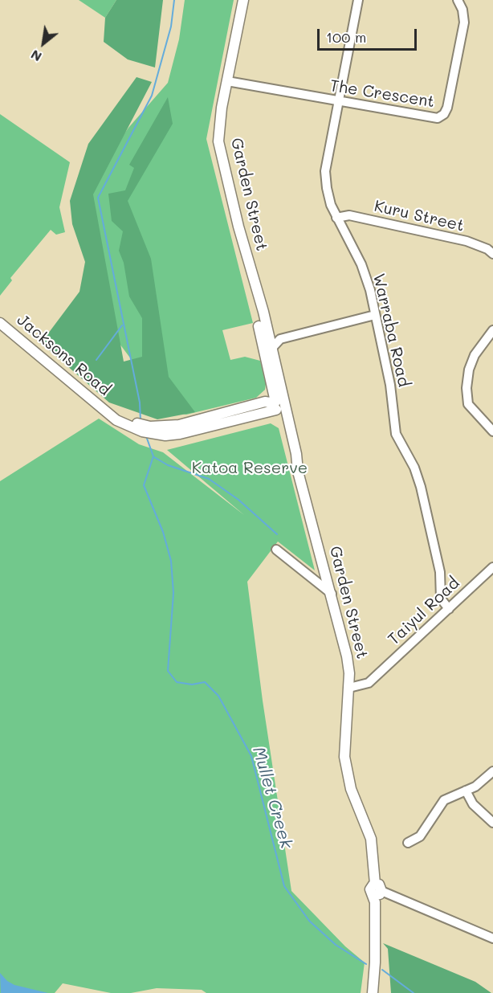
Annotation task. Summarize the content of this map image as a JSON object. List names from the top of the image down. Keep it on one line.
{"streets":{"street":["The Crescent","Garden Street","Kuru Street","Warraba Road","Jacksons Road","Taiyul Road"]},"crossings":[["The Crescent","Garden Street"],["The Crescent","Warraba Road"],["Garden Street","Jacksons Road"],["Garden Street","Taiyul Road"],["Kuru Street","Warraba Road"],["Warraba Road","Taiyul Road"]],"water":["Mullet Creek"],"parks":["Katoa Reserve"],"scale_bar":"100 m","north":"bottom left"}
